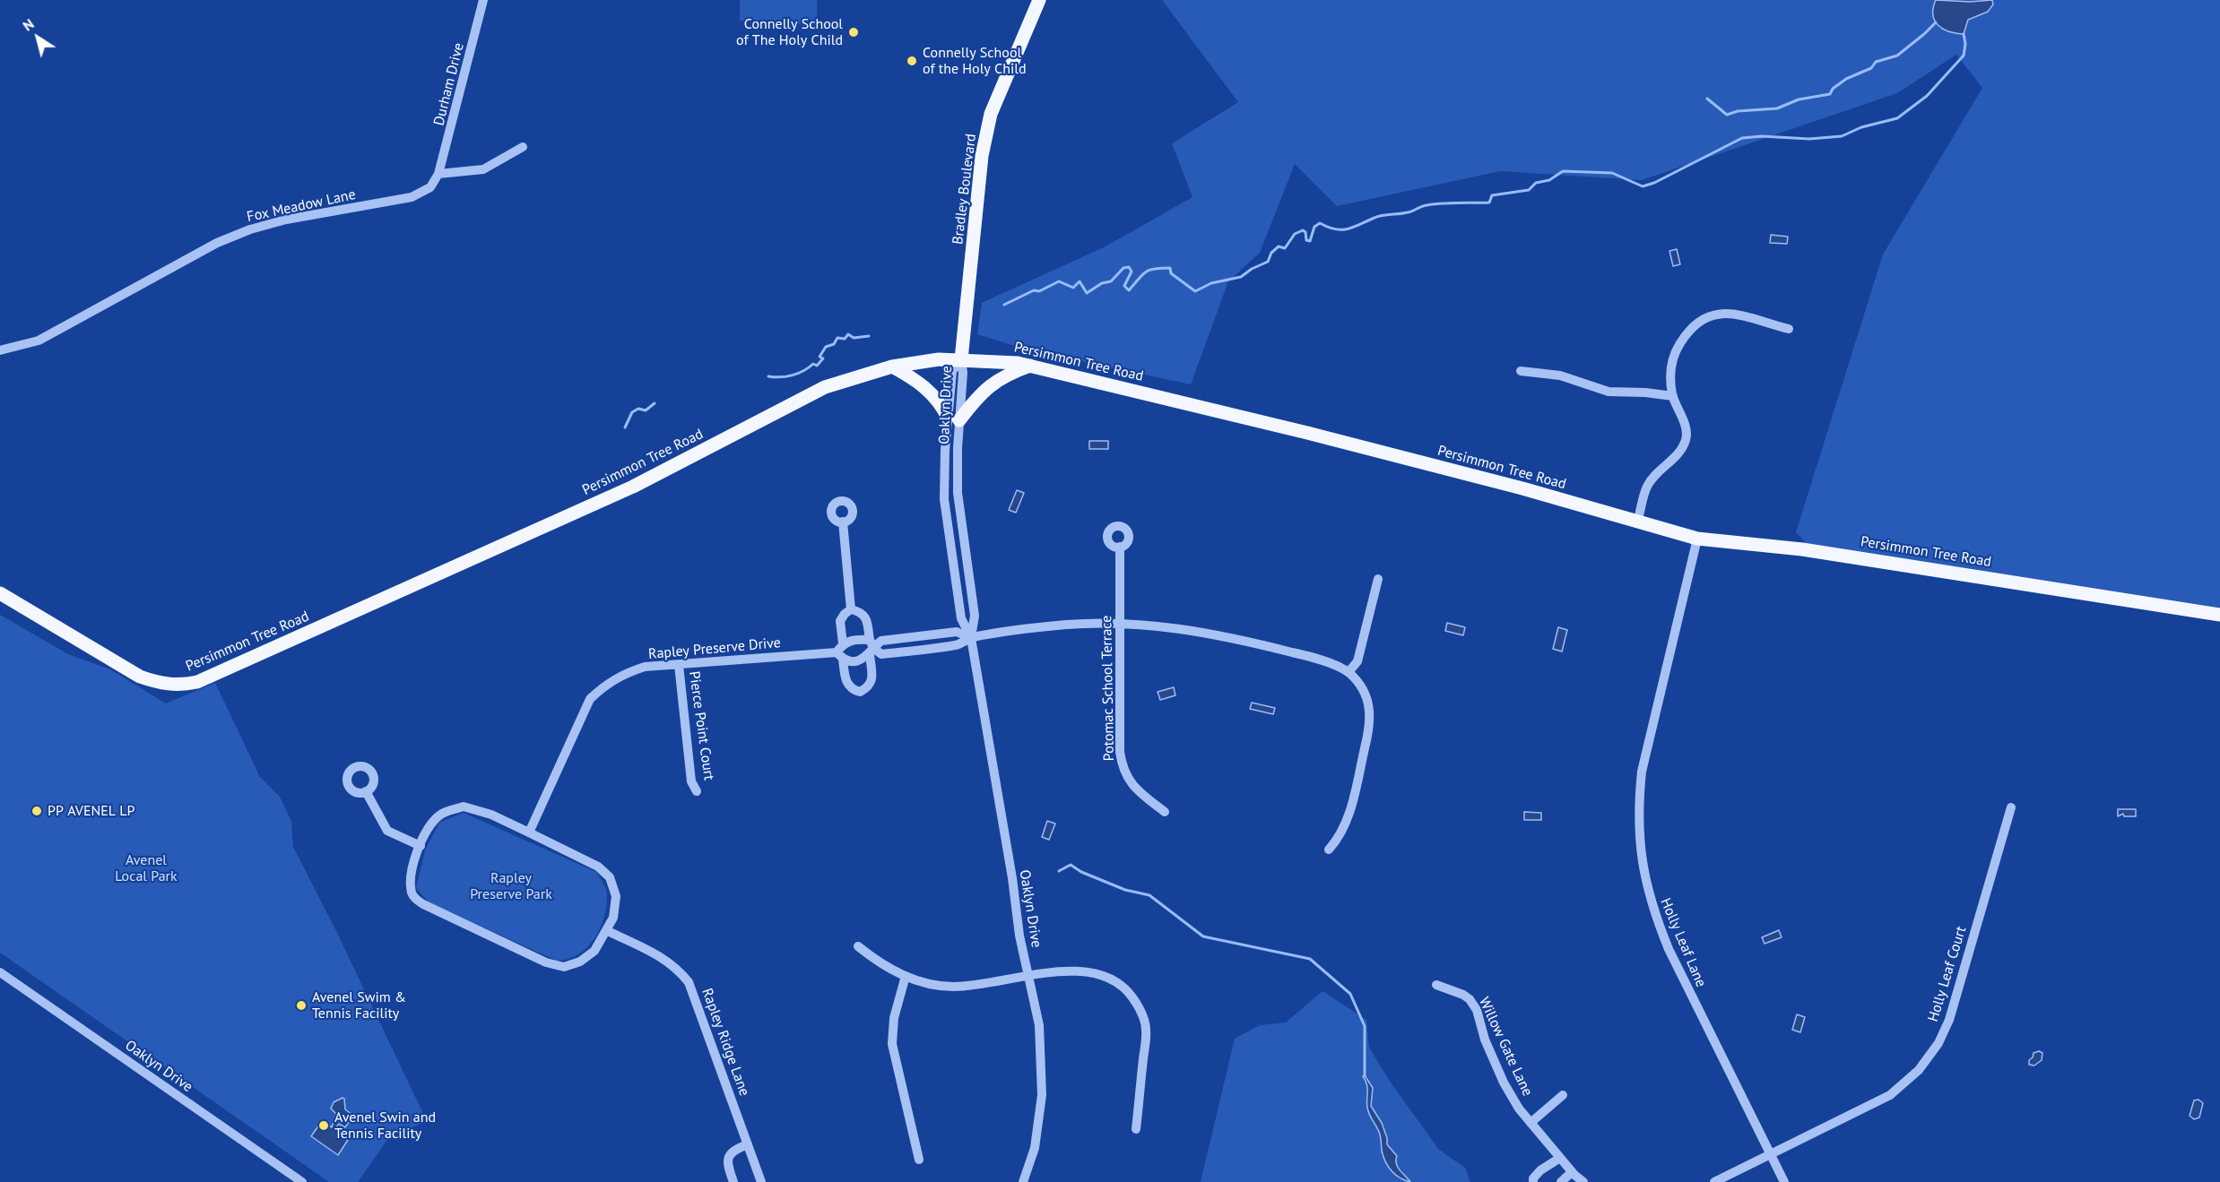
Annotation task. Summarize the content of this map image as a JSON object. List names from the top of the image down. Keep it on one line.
{"streets":{"main road":["Bradley Boulevard","Persimmon Tree Road"],"street":["Durham Drive","Fox Meadow Lane","Oaklyn Drive","Rapley Preserve Drive","Potomac School Terrace","Pierce Point Court","Holly Leaf Lane","Holly Leaf Court","Rapley Ridge Lane","Willow Gate Lane"]},"crossings":[["Durham Drive","Fox Meadow Lane"],["Bradley Boulevard","Persimmon Tree Road"],["Bradley Boulevard","Oaklyn Drive"],["Persimmon Tree Road","Oaklyn Drive"],["Persimmon Tree Road","Holly Leaf Lane"],["Oaklyn Drive","Rapley Preserve Drive"],["Rapley Preserve Drive","Potomac School Terrace"],["Rapley Preserve Drive","Pierce Point Court"],["Holly Leaf Lane","Holly Leaf Court"]],"parks":["Avenel Local Park","Rapley Preserve Park"],"places":["Connelly School of The Holy Child","Connelly School of the Holy Child","PP AVENEL LP","Avenel Swim & Tennis Facility","Avenel Swin and Tennis Facility"],"north":"top left"}
